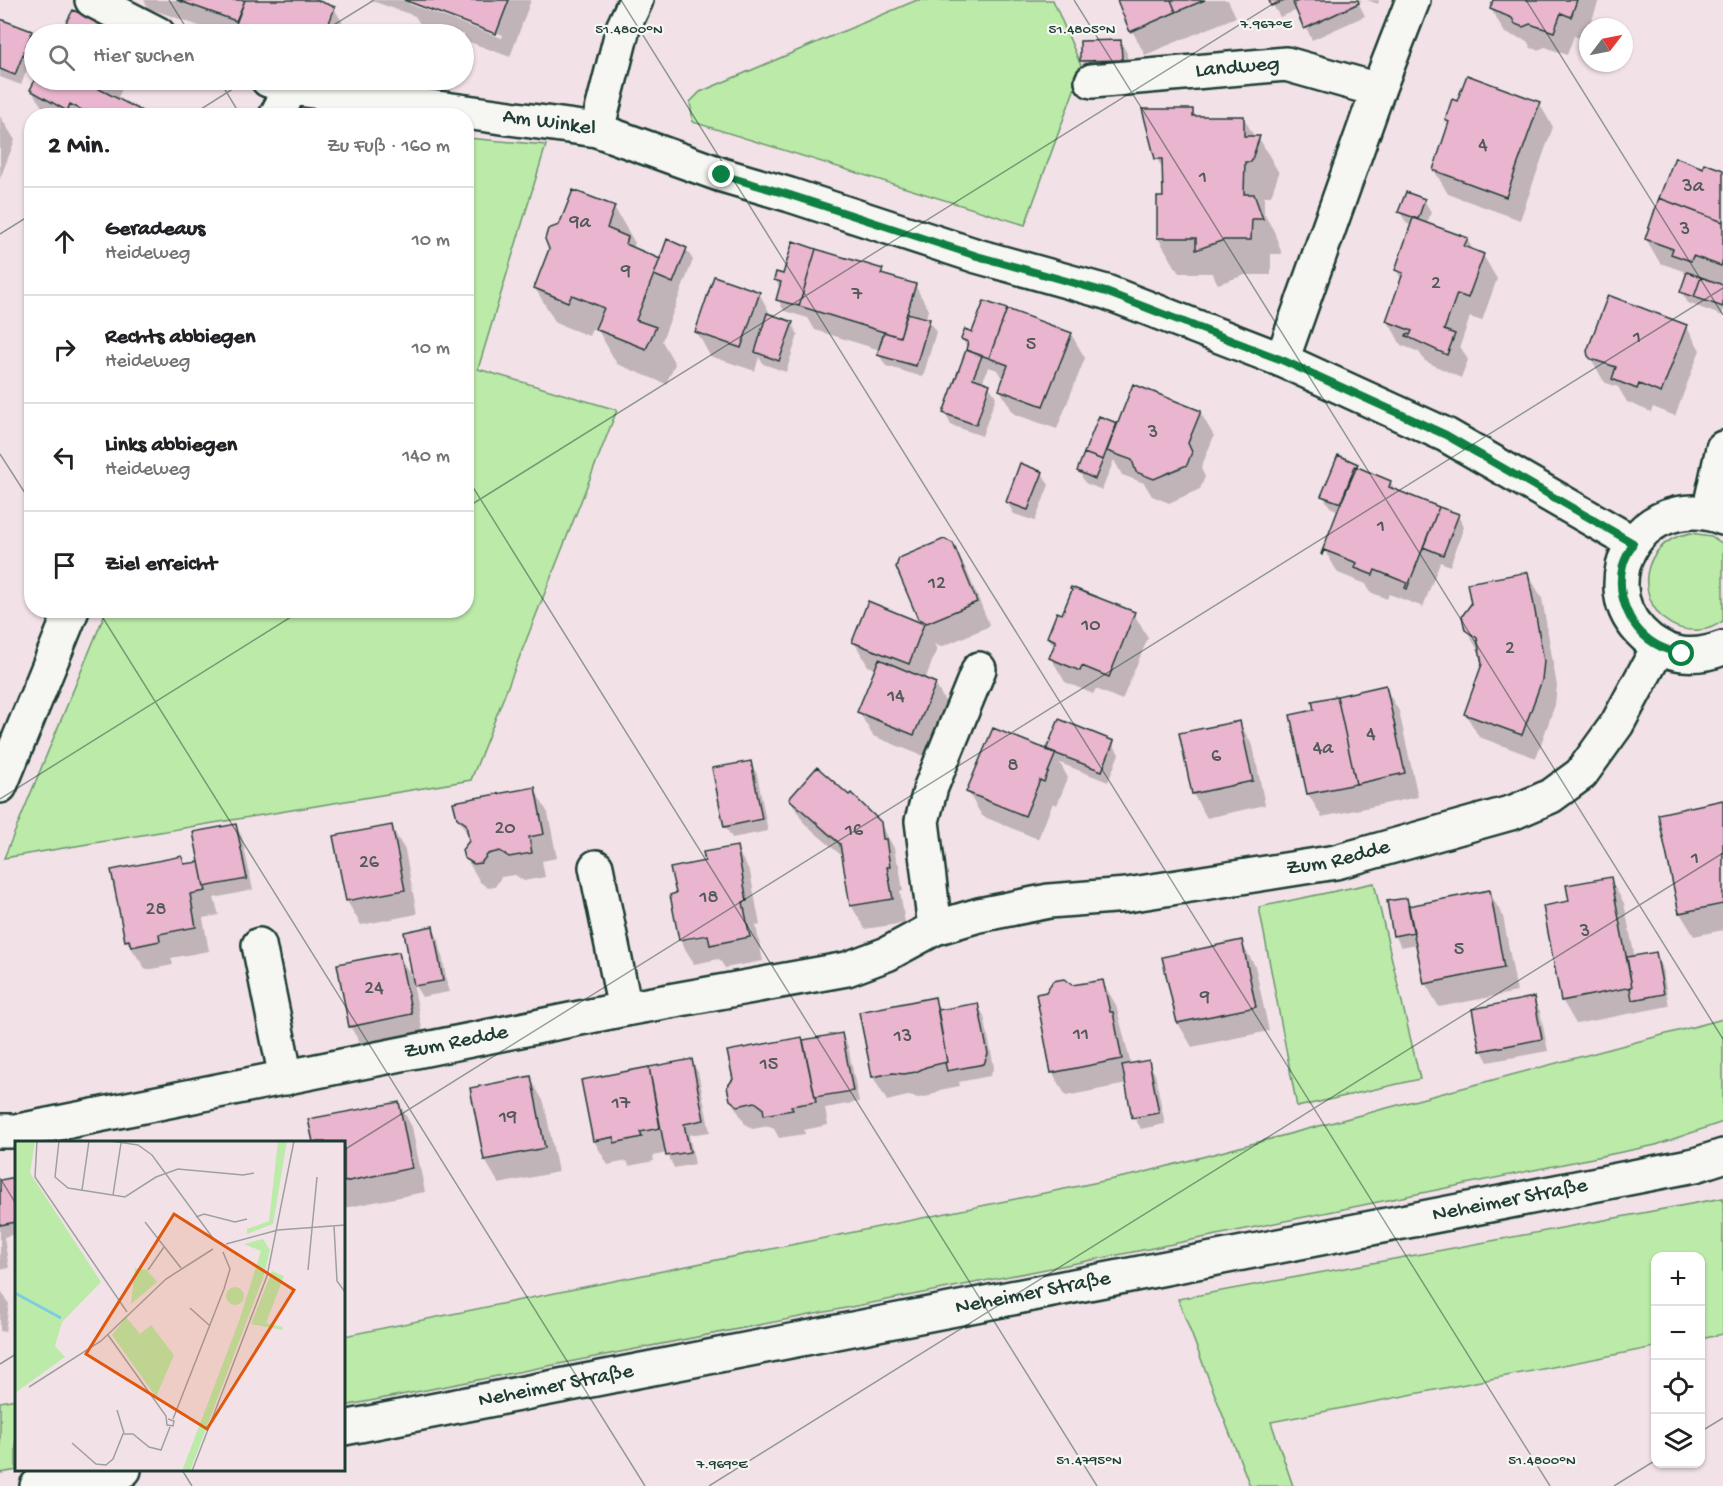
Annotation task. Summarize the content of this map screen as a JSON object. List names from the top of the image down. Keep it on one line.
{"streets":{"street":["Landweg","Am Winkel","Zum Redde","Neheimer Straße"]},"house_numbers":["4","1","3a","9a","3","9","2","7","1","5","3","1","12","10","2","14","4","4a","6","8","20","16","1","26","18","28","3","5","24","9","11","13","15","17","19"],"north":"top right","page":{"search":"Hier suchen","heading":["2 Min.","Zu Fuß · 160 m"],"list":[["Geradeaus","Heideweg","10 m"],["Rechts abbiegen","Heideweg","10 m"],["Links abbiegen","Heideweg","140 m"],"Ziel erreicht"],"map_buttons":["+","−"]},"coordinates":["7.967°E","51.4800°N","51.4805°N","51.4795°N","7.969°E"]}
